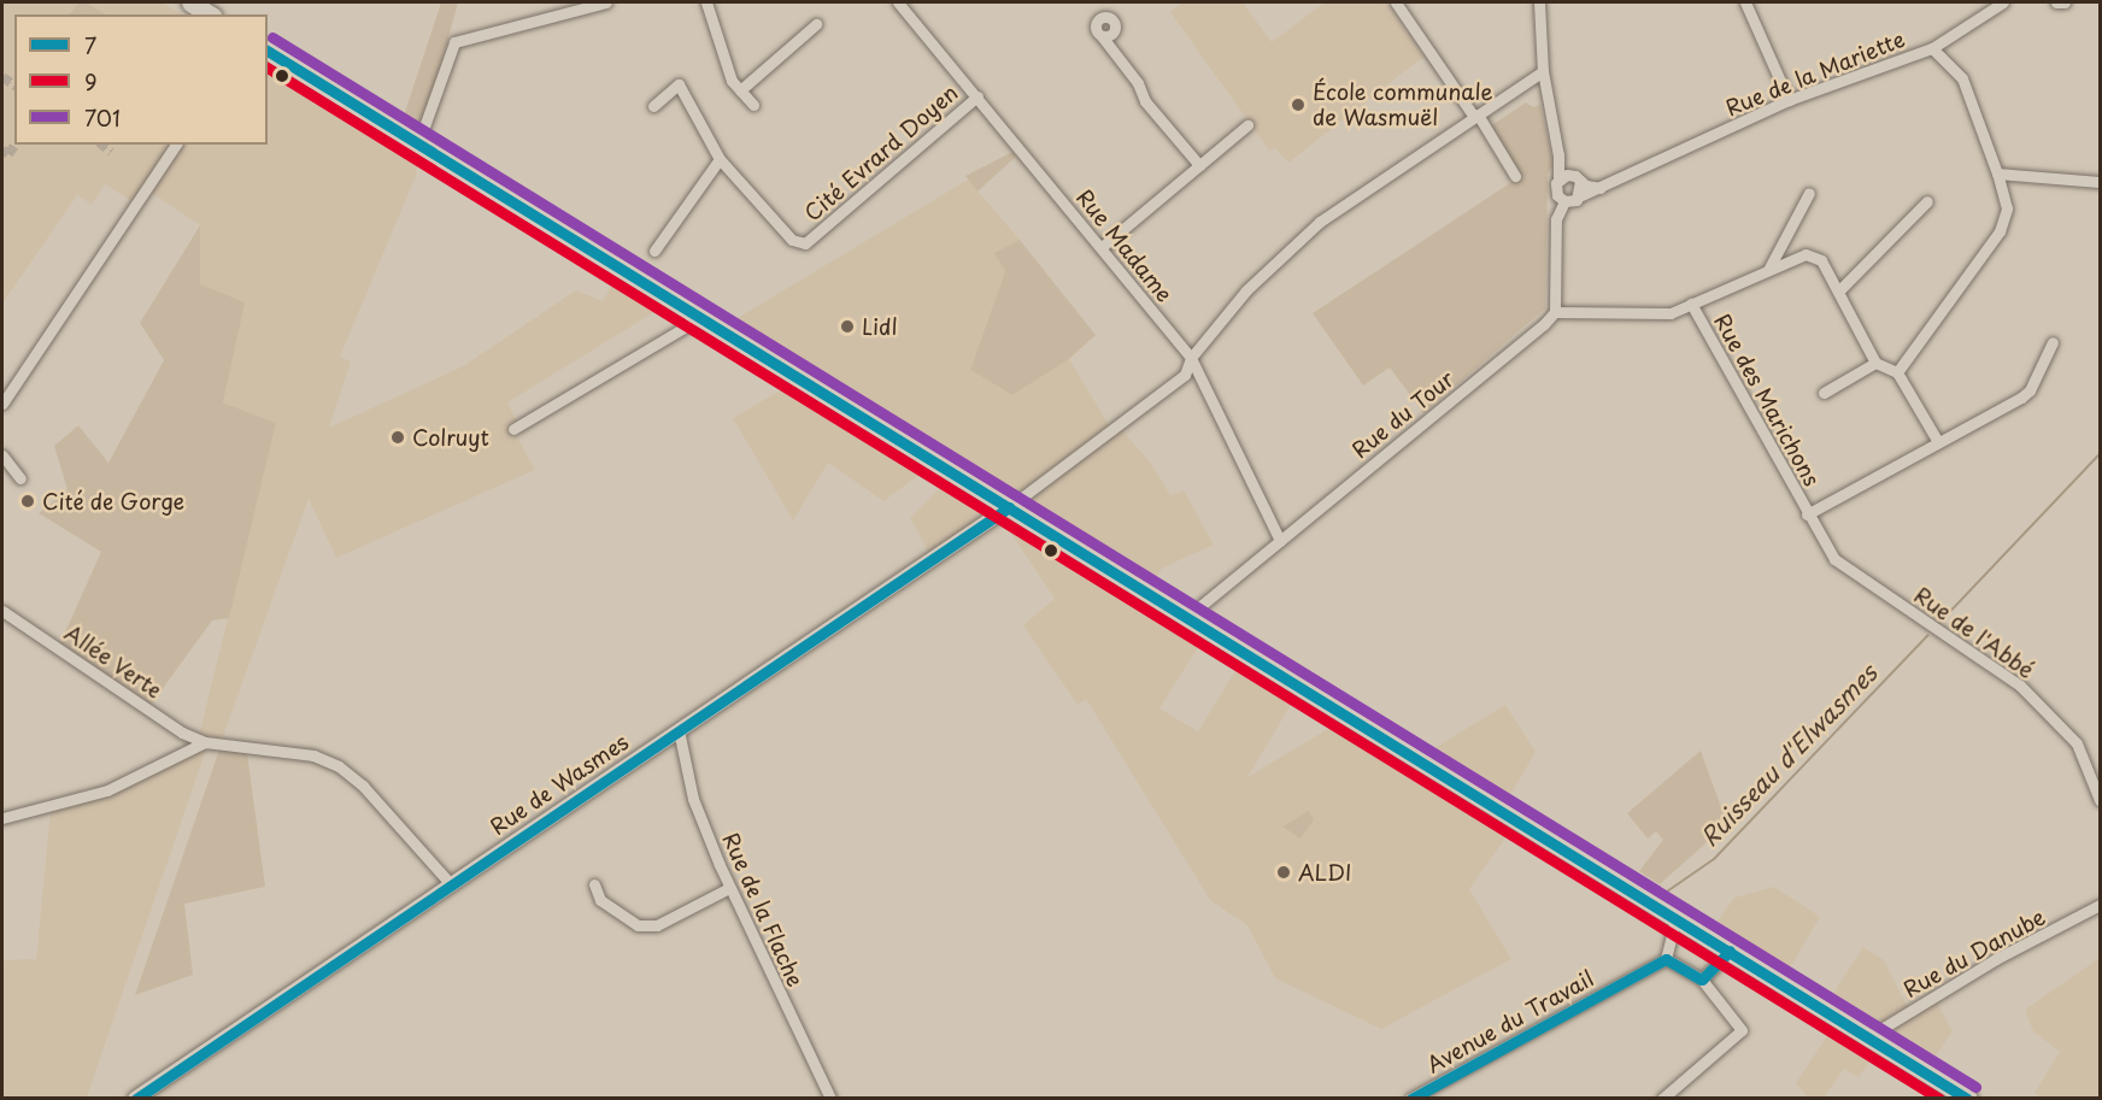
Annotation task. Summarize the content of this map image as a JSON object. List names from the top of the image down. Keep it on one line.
{"streets":{"street":["Rue de la Mariette","Cité Evrard Doyen","Rue Madame","Rue des Marichons","Rue du Tour","Rue de l'Abbé","Allée Verte","Rue de Wasmes","Rue de la Flache","Rue du Danube","Avenue du Travail"]},"crossings":[["Cité Evrard Doyen","Rue Madame"],["Rue Madame","Rue du Tour"],["Rue des Marichons","Rue de l'Abbé"],["Allée Verte","Rue de Wasmes"],["Rue de Wasmes","Rue de la Flache"]],"water":["Ruisseau d'Elwasmes"],"places":["École communale de Wasmuël","Lidl","Colruyt","Cité de Gorge","ALDI"],"lines":["transit line 701","transit line 7","transit line 9"],"legend":["7","9","701"]}
